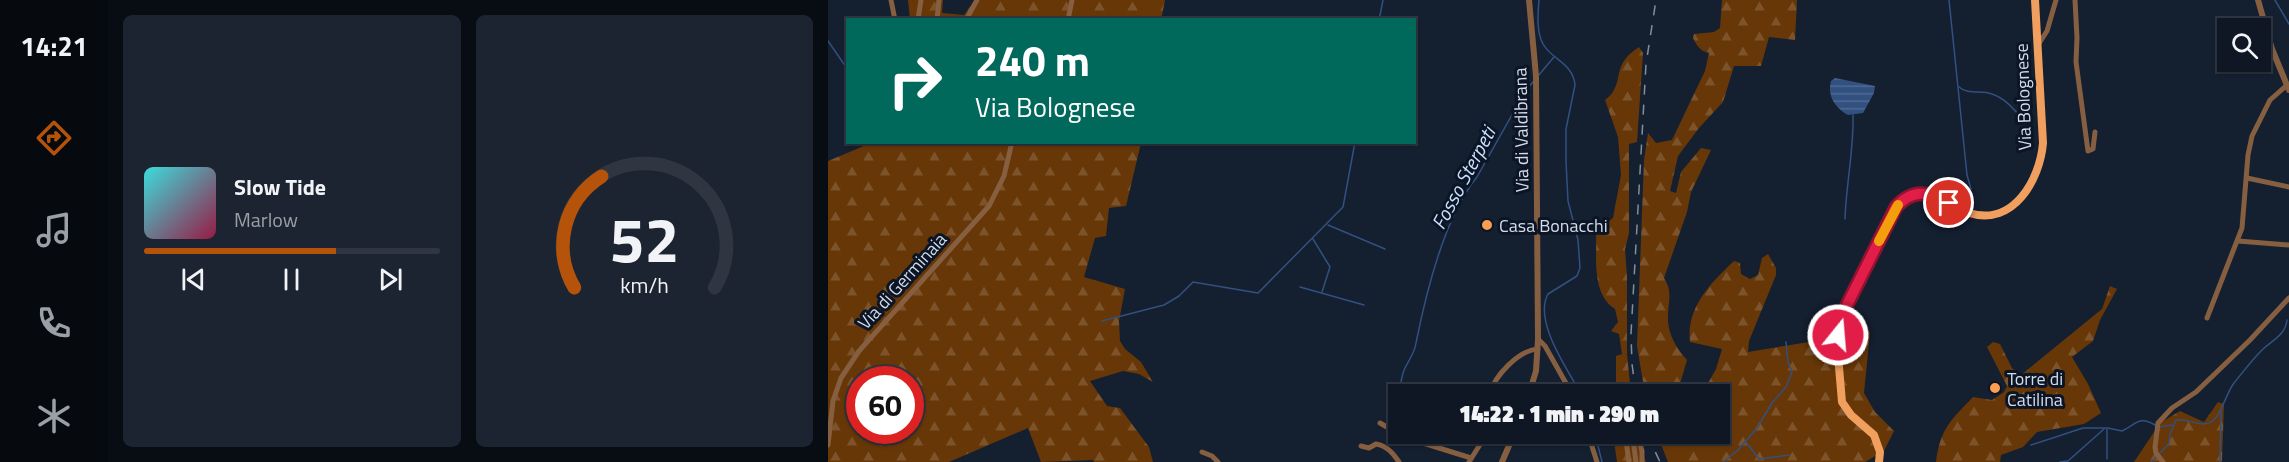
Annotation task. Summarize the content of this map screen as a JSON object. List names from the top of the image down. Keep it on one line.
{"streets":{"main road":["Via Bolognese"],"street":["Via di Valdibrana","Via di Germinaia"]},"water":["Fosso Sterpeti"],"places":["Casa Bonacchi","Torre di Catilina"],"page":{"tabs":"14:21","turn":["240 m","Via Bolognese"],"song":["Slow Tide","Marlow"],"limit":"60","trip":"14:22 · 1 min · 290 m","gauge":["52","km/h"]}}
